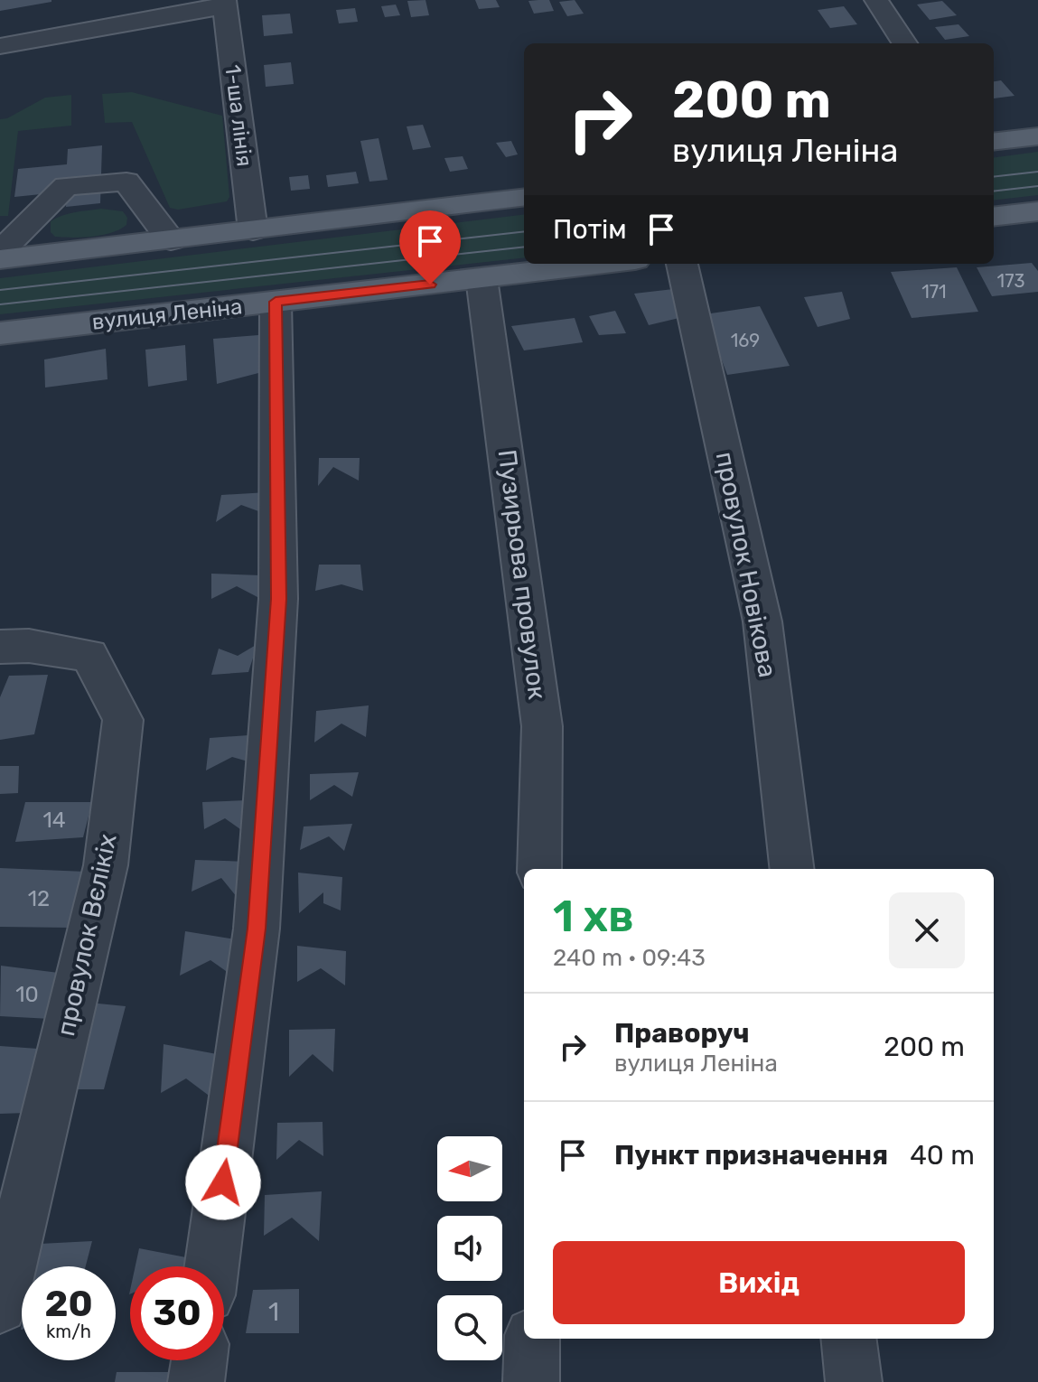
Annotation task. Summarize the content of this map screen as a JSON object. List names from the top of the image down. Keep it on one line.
{"streets":{"main road":["вулиця Леніна"],"street":["1-ша лінія","провулок Новікова","Пузирьова провулок","провулок Вєлікіх"]},"crossings":[["вулиця Леніна","Пузирьова провулок"]],"house_numbers":["173","171","169","14","12","10","1"],"north":"left","page":{"turn":["200 m","вулиця Леніна"],"then":"Потім","heading":["1 хв","240 m · 09:43"],"list":[{"name":"Праворуч","note":"вулиця Леніна","value":"200 m"},{"name":"Пункт призначення","value":"40 m"}],"buttons":"Вихід","speed":"20 km/h","limit":"30"}}
